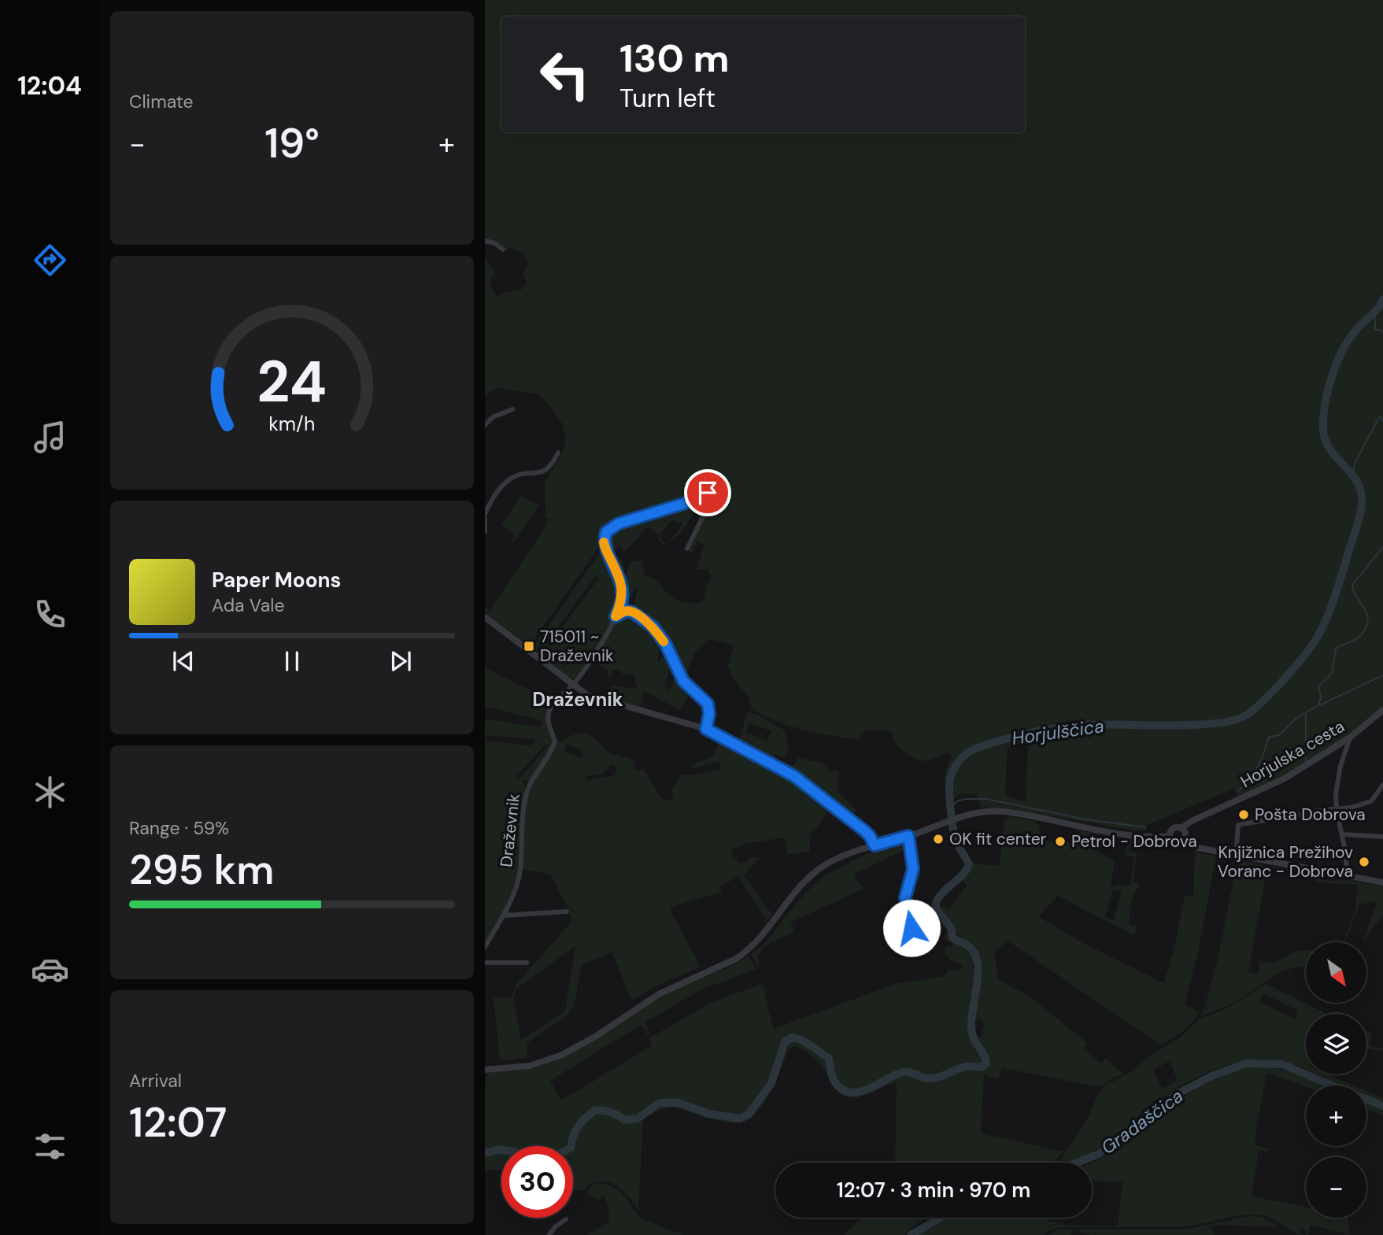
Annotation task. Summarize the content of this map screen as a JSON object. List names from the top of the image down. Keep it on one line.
{"streets":{"street":["Horjulska cesta","Draževnik"]},"districts":["Draževnik"],"water":["Horjulščica","Gradaščica"],"places":{"transit":["715011 ~ Draževnik"],"other":["Pošta Dobrova","OK fit center","Petrol - Dobrova","Knjižnica Prežihov Voranc - Dobrova"]},"north":"bottom right","page":{"tabs":"12:04","tile":["Climate",["Range · 59%","295 km"],["Arrival","12:07"]],"turn":["130 m","Turn left"],"heat":["−","19°","+"],"song":["Paper Moons","Ada Vale"],"map_buttons":["+","−"],"limit":"30","trip":"12:07 · 3 min · 970 m","gauge":["24","km/h"]}}
